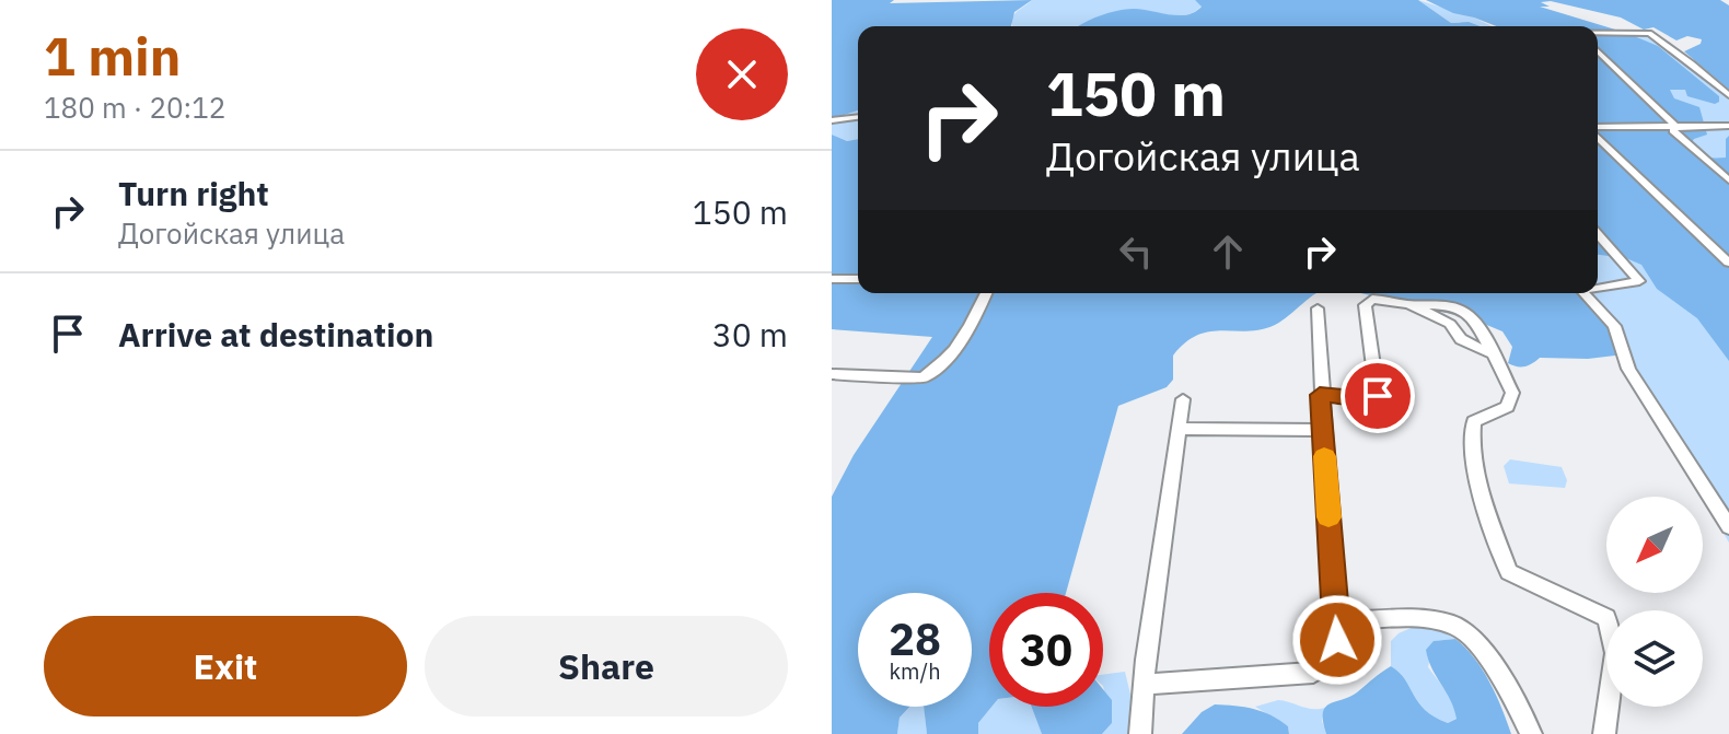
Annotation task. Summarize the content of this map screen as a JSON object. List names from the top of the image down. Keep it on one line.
{"north":"bottom left","page":{"heading":["1 min","180 m · 20:12"],"turn":["150 m","Догойская улица"],"list":[{"name":"Turn right","note":"Догойская улица","value":"150 m"},{"name":"Arrive at destination","value":"30 m"}],"speed":"28 km/h","limit":"30","buttons":["Exit","Share"]}}
